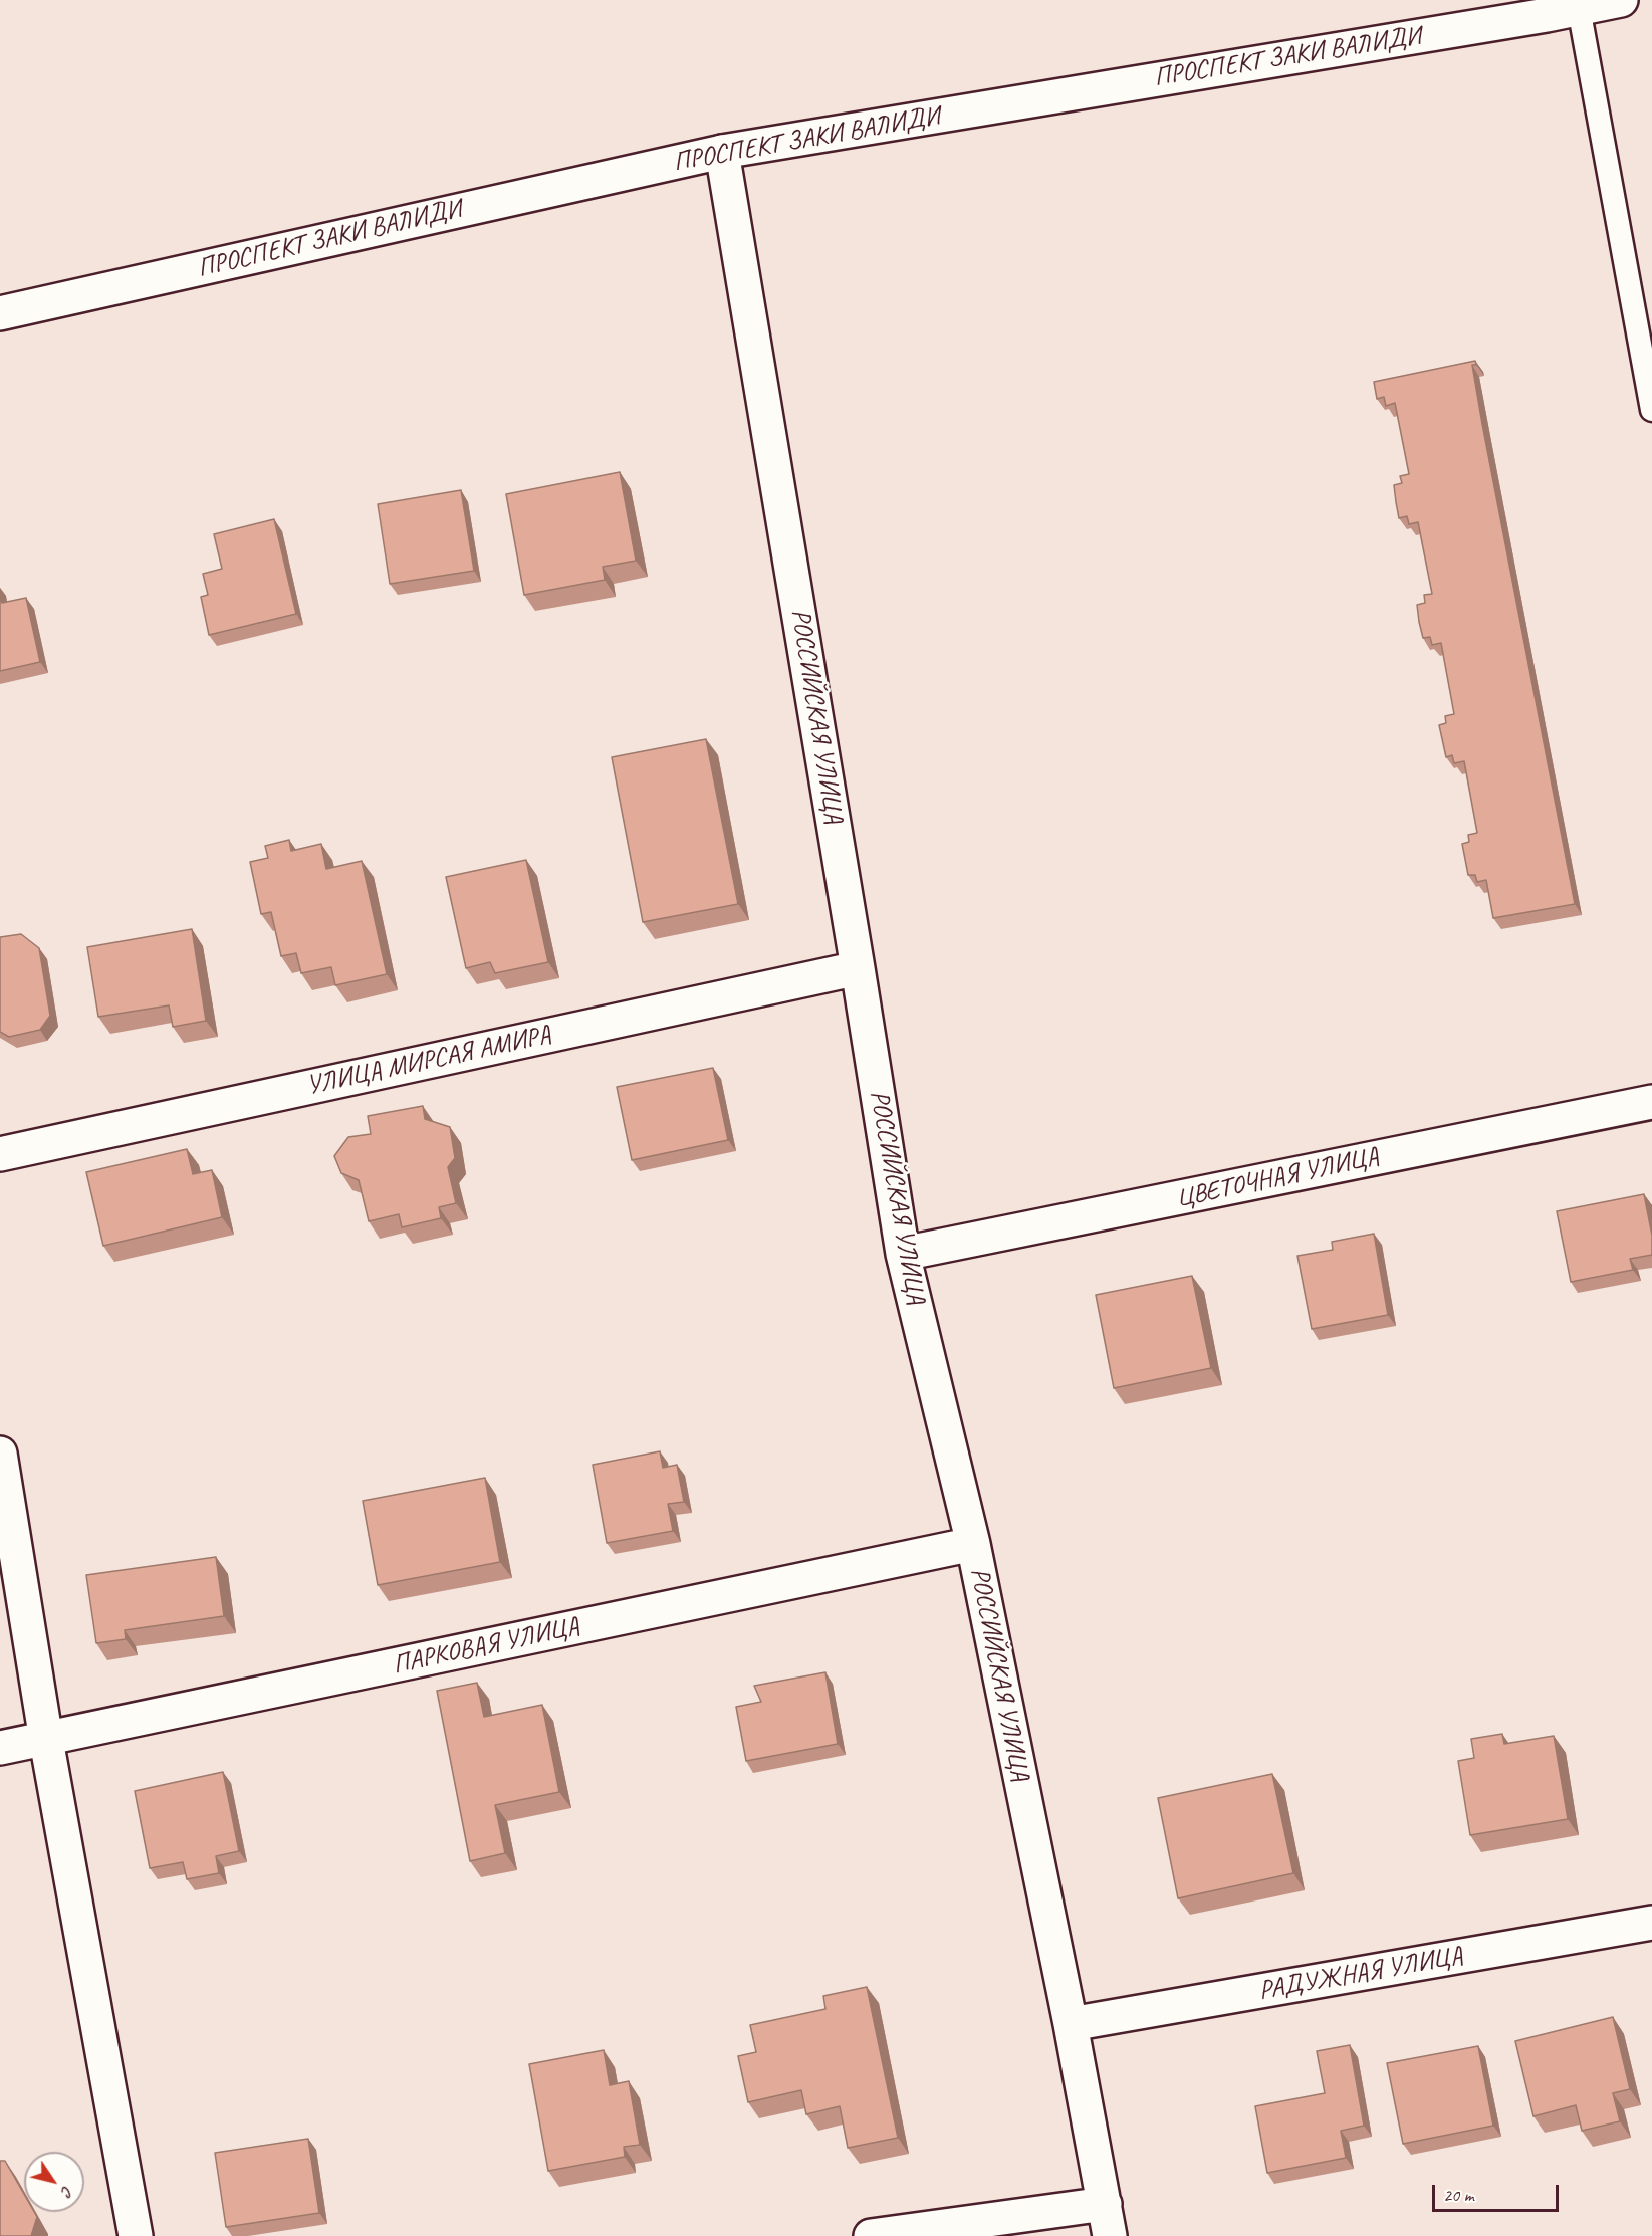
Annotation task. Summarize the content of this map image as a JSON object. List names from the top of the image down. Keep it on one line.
{"streets":{"street":["ПРОСПЕКТ ЗАКИ ВАЛИДИ","РОССИЙСКАЯ УЛИЦА","УЛИЦА МИРСАЯ АМИРА","ЦВЕТОЧНАЯ УЛИЦА","ПАРКОВАЯ УЛИЦА","РАДУЖНАЯ УЛИЦА"]},"crossings":[["ПРОСПЕКТ ЗАКИ ВАЛИДИ","РОССИЙСКАЯ УЛИЦА"],["РОССИЙСКАЯ УЛИЦА","УЛИЦА МИРСАЯ АМИРА"],["РОССИЙСКАЯ УЛИЦА","ЦВЕТОЧНАЯ УЛИЦА"],["РОССИЙСКАЯ УЛИЦА","ПАРКОВАЯ УЛИЦА"],["РОССИЙСКАЯ УЛИЦА","РАДУЖНАЯ УЛИЦА"]],"scale_bar":"20 m","north":"bottom right"}
